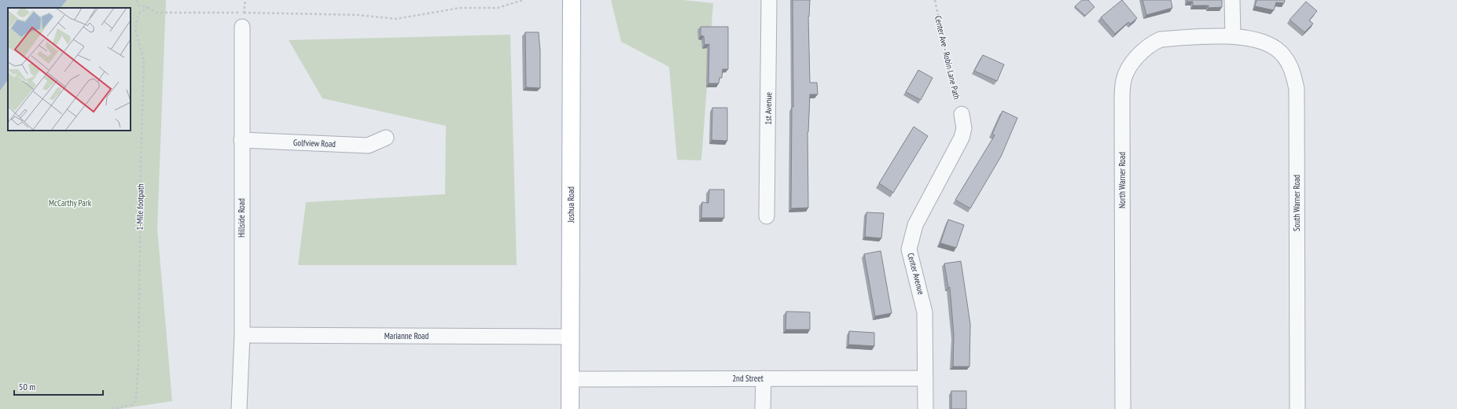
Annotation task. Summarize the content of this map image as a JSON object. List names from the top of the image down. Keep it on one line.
{"streets":{"main road":["Joshua Road"],"street":["1st Avenue","Golfview Road","North Warner Road","South Warner Road","Hillside Road","Center Avenue","Marianne Road","2nd Street"],"path":["Center Ave - Robin Lane Path","1-Mile footpath"]},"crossings":[["Center Ave - Robin Lane Path","Center Avenue"],["Golfview Road","Hillside Road"],["North Warner Road","South Warner Road"],["Joshua Road","Marianne Road"],["Joshua Road","2nd Street"],["Hillside Road","Marianne Road"],["Center Avenue","2nd Street"]],"parks":["McCarthy Park"],"scale_bar":"50 m"}
